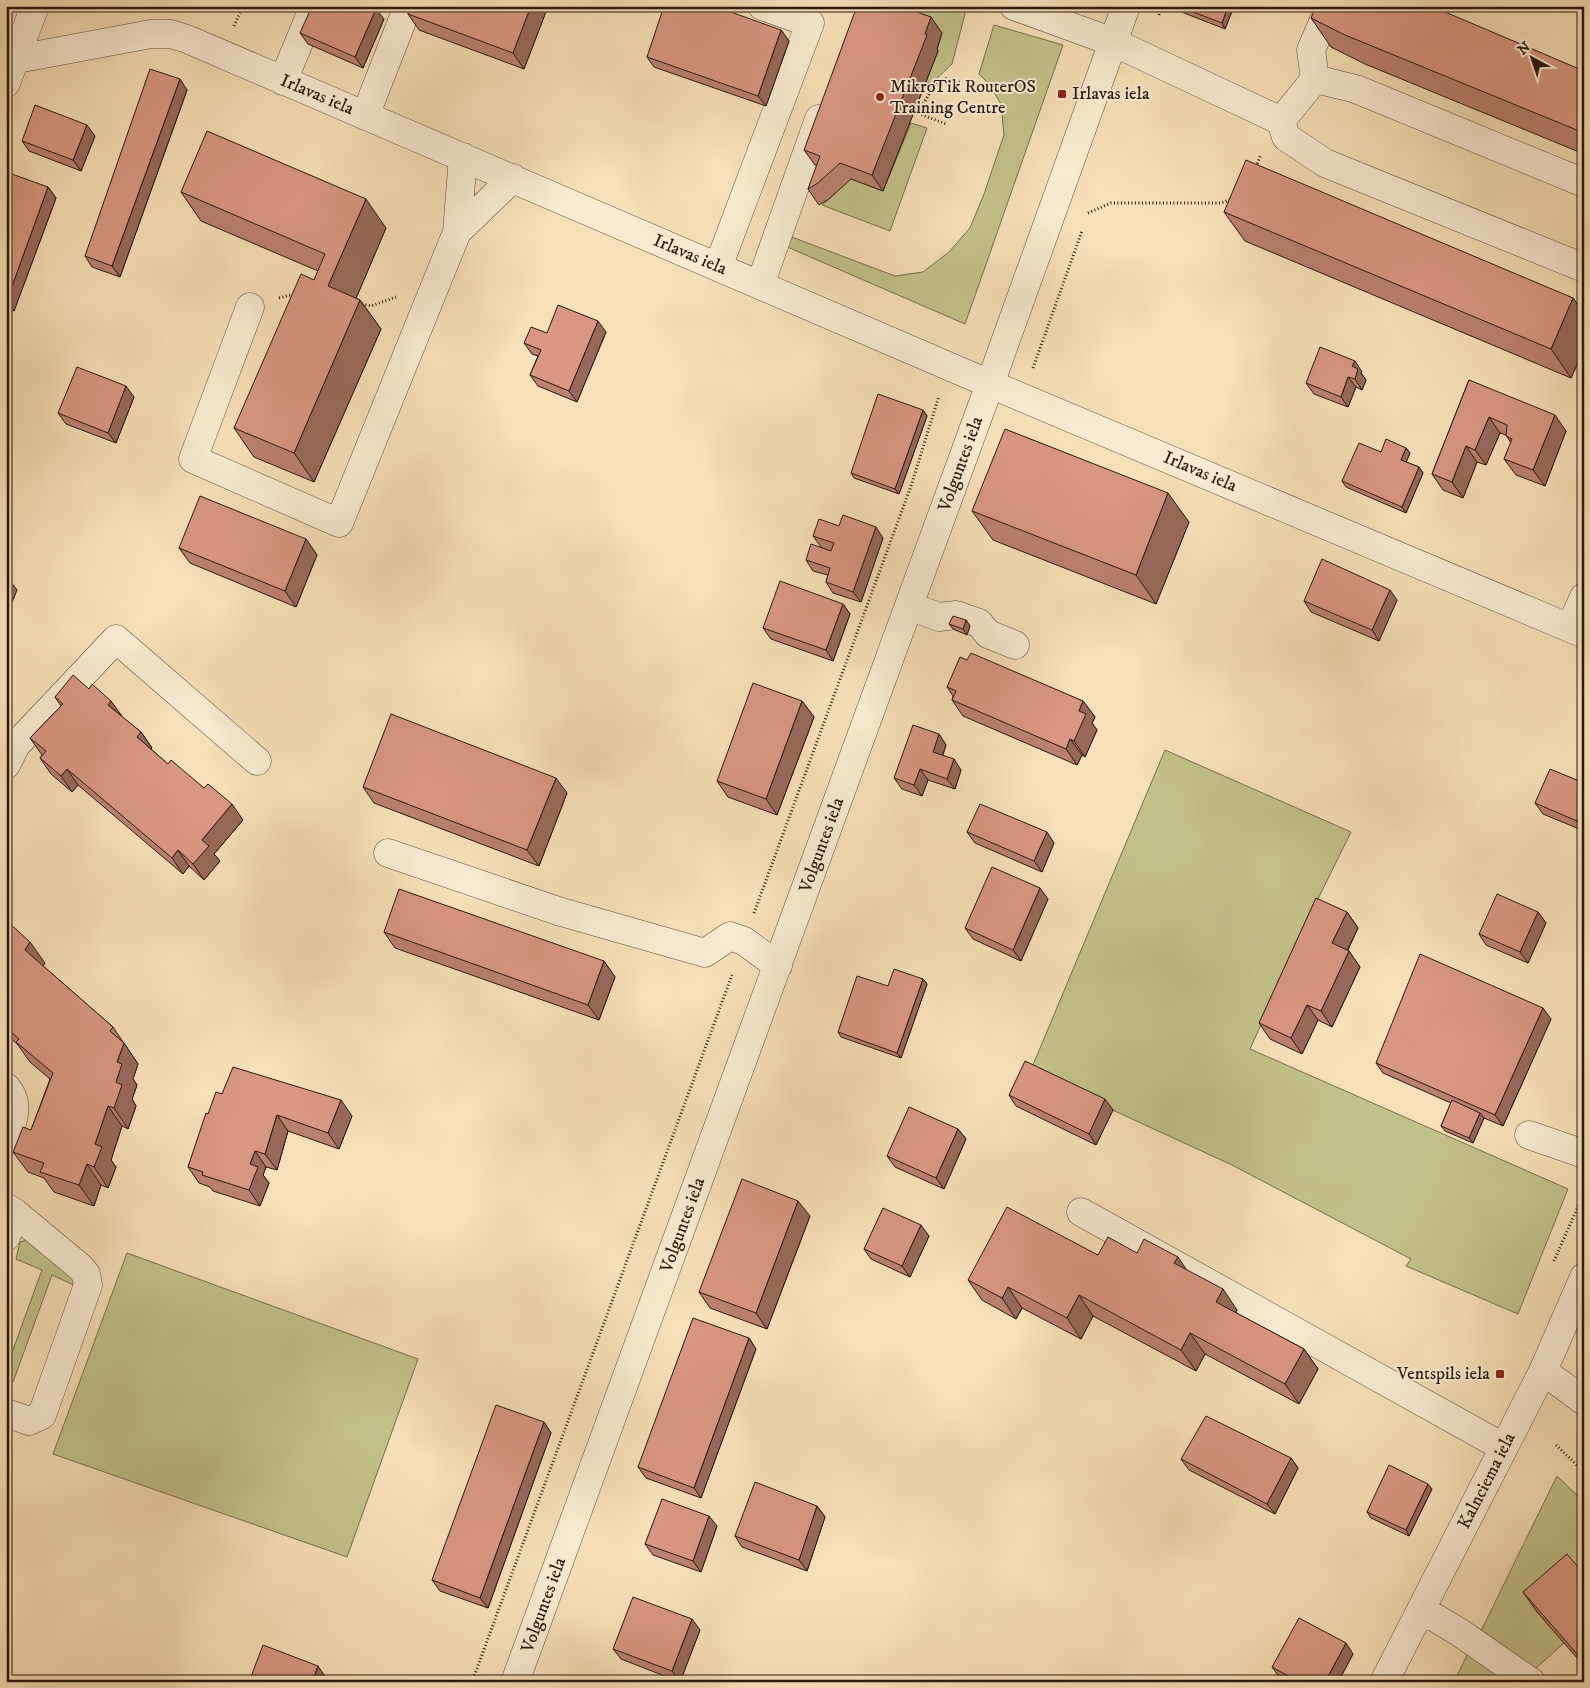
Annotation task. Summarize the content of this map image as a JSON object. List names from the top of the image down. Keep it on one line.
{"streets":{"street":["Irlavas iela","Volguntes iela","Kalnciema iela"]},"crossings":[["Irlavas iela","Volguntes iela"]],"places":{"transit":["Irlavas iela","Ventspils iela"],"other":["MikroTik RouterOS Training Centre"]},"north":"top left"}
